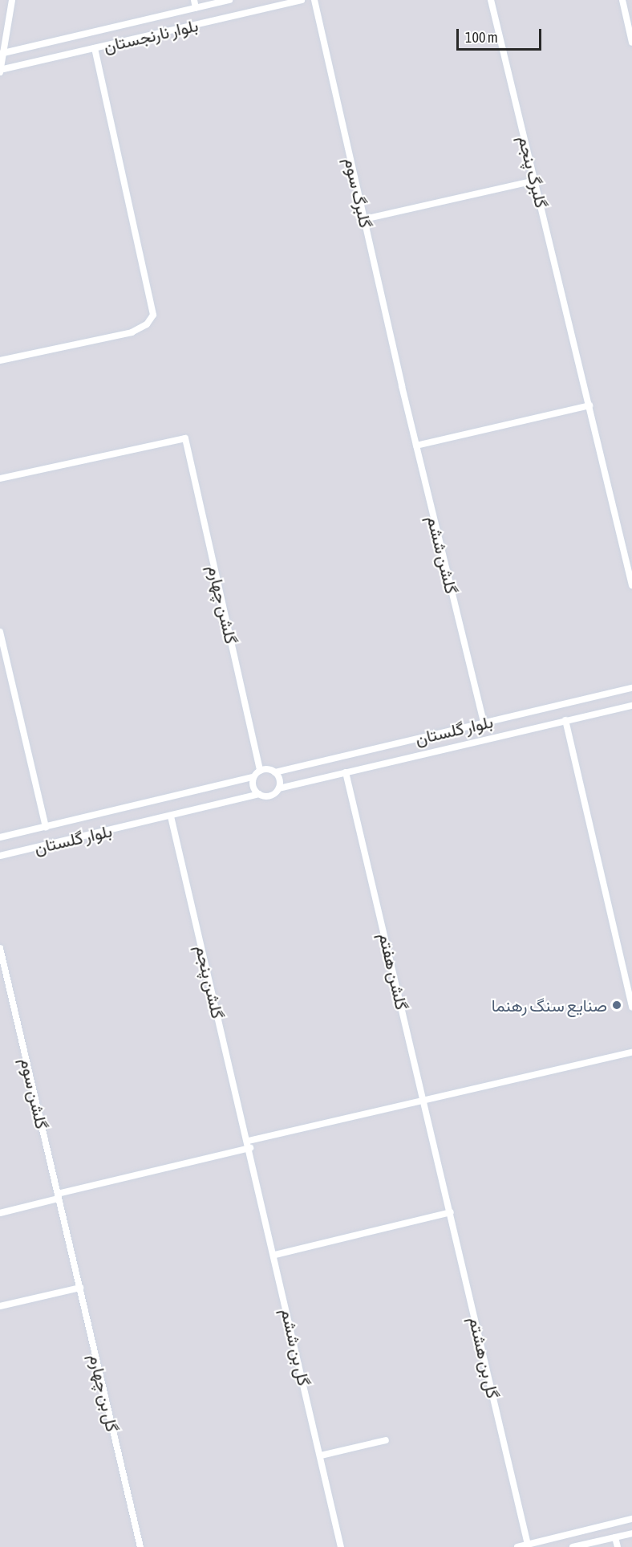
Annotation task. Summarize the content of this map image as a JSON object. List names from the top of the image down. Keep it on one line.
{"streets":{"street":["بلوار نارنجستان","گلبرگ پنجم","گلبرگ سوم","گلشن ششم","گلشن چهارم","بلوار گلستان","گلشن هفتم","گلشن پنجم","گلشن سوم","گل بن ششم","گل بن هشتم","گل بن چهارم"]},"crossings":[["گلبرگ سوم","گلشن ششم"],["گلشن ششم","بلوار گلستان"],["گلشن چهارم","بلوار گلستان"],["بلوار گلستان","گلشن هفتم"],["بلوار گلستان","گلشن پنجم"],["گلشن هفتم","گل بن هشتم"],["گلشن پنجم","گل بن ششم"],["گلشن سوم","گل بن چهارم"]],"places":["صنایع سنگ رهنما"],"scale_bar":"100 m"}
